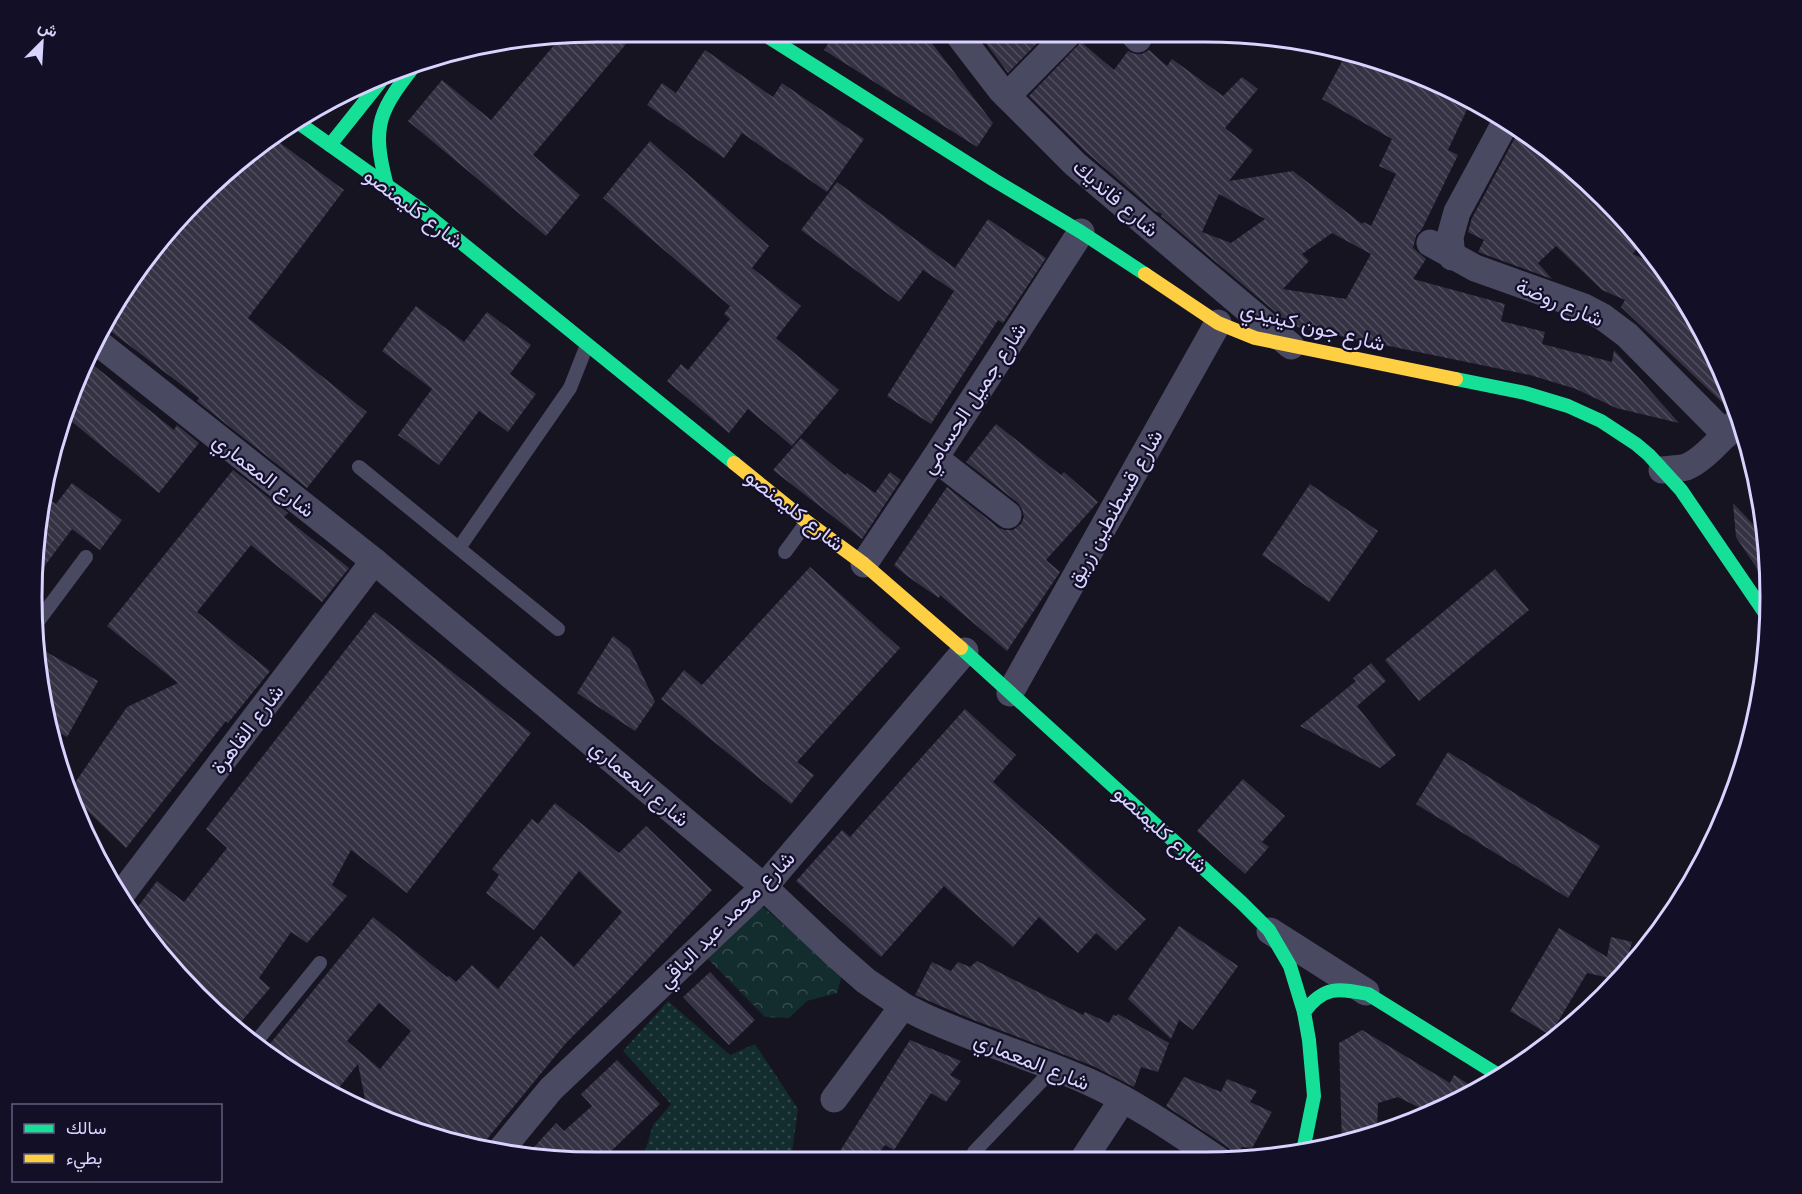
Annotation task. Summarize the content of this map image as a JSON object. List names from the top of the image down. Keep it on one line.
{"streets":{"street":["شارع فانديك","شارع كليمنصو","شارع روضة","شارع جون كينيدي","شارع جميل الحسامي","شارع المعماري","شارع قسطنطين زريق","شارع القاهرة","شارع محمد عبد الباقي"]},"crossings":[["شارع فانديك","شارع جون كينيدي"],["شارع كليمنصو","شارع جميل الحسامي"],["شارع كليمنصو","شارع قسطنطين زريق"],["شارع كليمنصو","شارع محمد عبد الباقي"],["شارع جون كينيدي","شارع جميل الحسامي"],["شارع جون كينيدي","شارع قسطنطين زريق"],["شارع المعماري","شارع القاهرة"],["شارع المعماري","شارع محمد عبد الباقي"]],"legend":["سالك","بطيء"],"north":"top right"}
